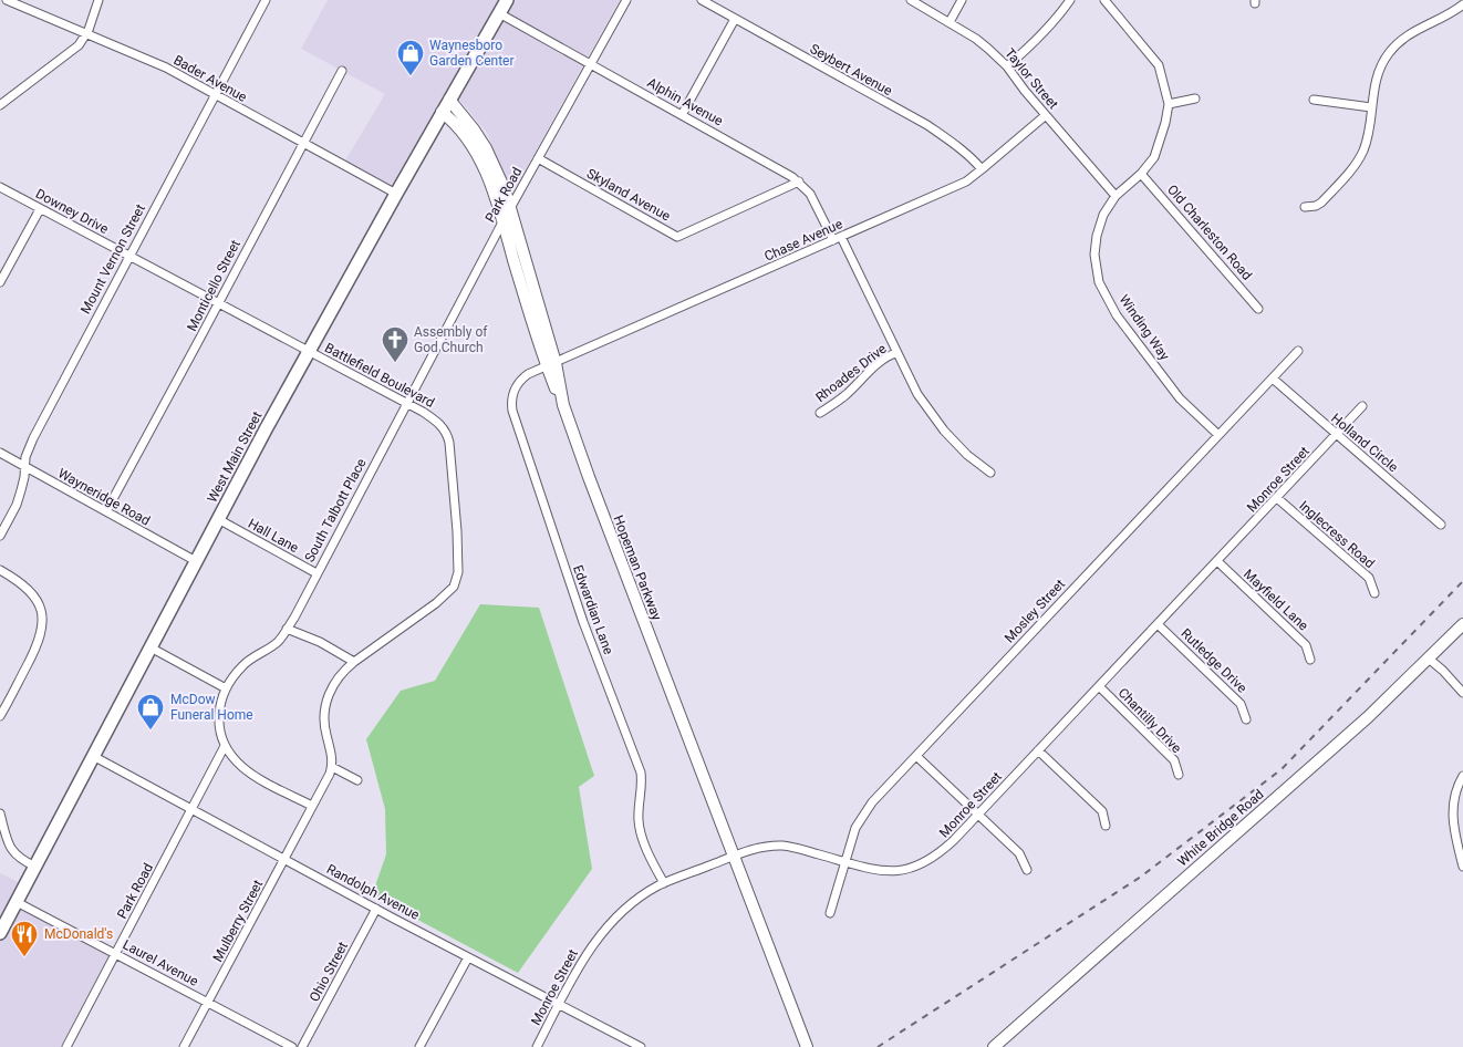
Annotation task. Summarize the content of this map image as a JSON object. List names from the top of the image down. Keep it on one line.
{"streets":{"main road":["West Main Street","Hopeman Parkway","White Bridge Road"],"street":["Seybert Avenue","Bader Avenue","Taylor Street","Alphin Avenue","Park Road","Skyland Avenue","Downey Drive","Old Charleston Road","Chase Avenue","Mount Vernon Street","Monticello Street","Winding Way","Rhoades Drive","Battlefield Boulevard","Holland Circle","Monroe Street","Wayneridge Road","South Talbott Place","Inglecress Road","Hall Lane","Mayfield Lane","Edwardian Lane","Mosley Street","Rutledge Drive","Chantilly Drive","Randolph Avenue","Mulberry Street","Laurel Avenue","Ohio Street"]},"crossings":[["Seybert Avenue","Chase Avenue"],["Bader Avenue","Mount Vernon Street"],["Bader Avenue","Monticello Street"],["Bader Avenue","West Main Street"],["Taylor Street","Chase Avenue"],["Taylor Street","Winding Way"],["Alphin Avenue","Park Road"],["Alphin Avenue","Skyland Avenue"],["Alphin Avenue","Chase Avenue"],["Alphin Avenue","Rhoades Drive"],["Alphin Avenue","West Main Street"],["Park Road","Skyland Avenue"],["Park Road","Battlefield Boulevard"],["Park Road","South Talbott Place"],["Park Road","Randolph Avenue"],["Park Road","Laurel Avenue"],["Downey Drive","Mount Vernon Street"],["Downey Drive","Monticello Street"],["Downey Drive","Battlefield Boulevard"],["Downey Drive","West Main Street"],["Old Charleston Road","Winding Way"],["Chase Avenue","Hopeman Parkway"],["Chase Avenue","Edwardian Lane"],["Mount Vernon Street","Wayneridge Road"],["Monticello Street","Wayneridge Road"],["Winding Way","Mosley Street"],["Battlefield Boulevard","West Main Street"],["Battlefield Boulevard","South Talbott Place"],["Holland Circle","Monroe Street"],["Holland Circle","Mosley Street"],["West Main Street","Wayneridge Road"],["West Main Street","Hall Lane"],["West Main Street","Randolph Avenue"],["West Main Street","Laurel Avenue"],["Monroe Street","Inglecress Road"],["Monroe Street","Hopeman Parkway"],["Monroe Street","Mayfield Lane"],["Monroe Street","Edwardian Lane"],["Monroe Street","Mosley Street"],["Monroe Street","Rutledge Drive"],["Monroe Street","Chantilly Drive"],["Monroe Street","Randolph Avenue"],["South Talbott Place","Hall Lane"],["Hopeman Parkway","Edwardian Lane"],["Randolph Avenue","Mulberry Street"],["Randolph Avenue","Ohio Street"],["Mulberry Street","Laurel Avenue"]],"places":{"shop":["Waynesboro Garden Center","McDow Funeral Home"],"church":["Assembly of God Church"],"restaurant":["McDonald's"]}}
